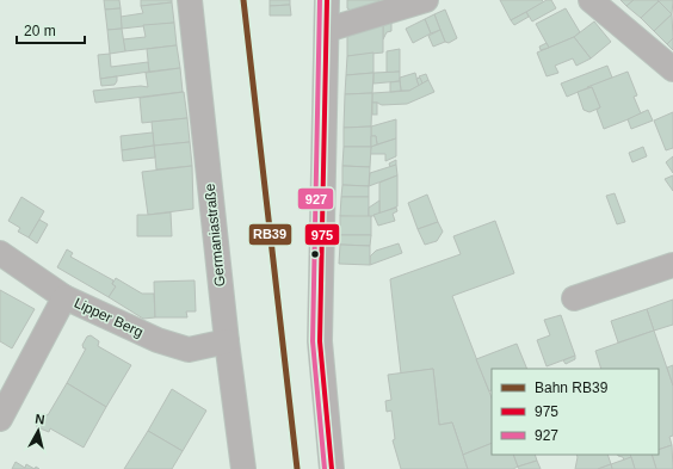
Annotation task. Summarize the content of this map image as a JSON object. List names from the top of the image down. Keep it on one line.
{"streets":{"street":["Germaniastraße","Lipper Berg"]},"crossings":[["Germaniastraße","Lipper Berg"]],"lines":["rail line RB39","transit line 975","transit line 927"],"legend":["Bahn RB39","975","927"],"scale_bar":"20 m","north":"top"}
